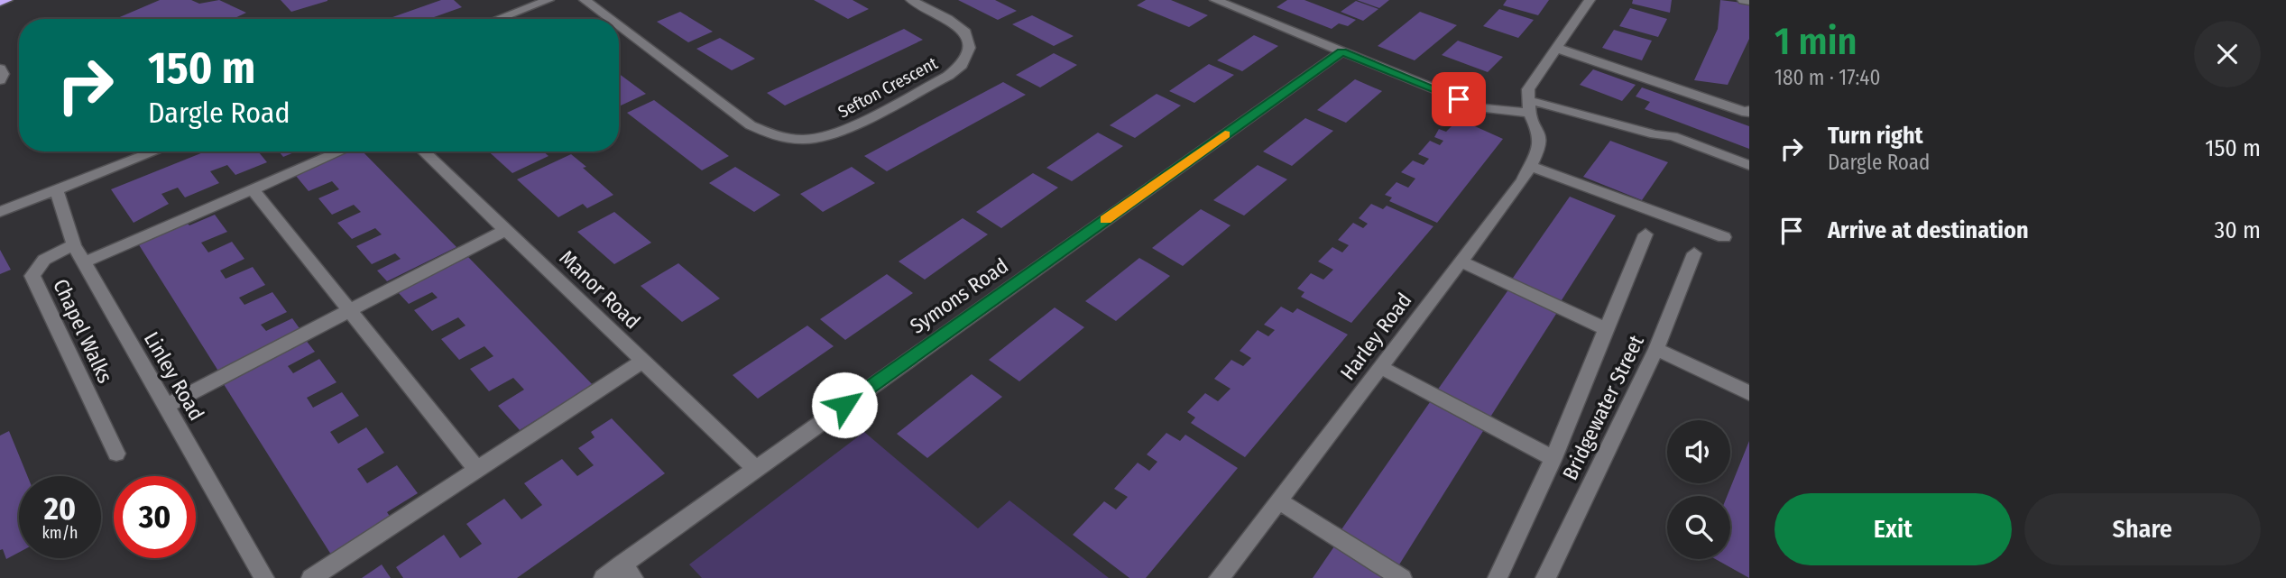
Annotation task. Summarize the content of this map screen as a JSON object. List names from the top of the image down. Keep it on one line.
{"streets":{"street":["Sefton Crescent","Manor Road","Symons Road","Chapel Walks","Harley Road","Linley Road","Bridgewater Street"]},"crossings":[["Manor Road","Symons Road"],["Chapel Walks","Linley Road"]],"page":{"heading":["1 min","180 m · 17:40"],"turn":["150 m","Dargle Road"],"list":[{"name":"Turn right","note":"Dargle Road","value":"150 m"},{"name":"Arrive at destination","value":"30 m"}],"speed":"20 km/h","limit":"30","buttons":["Exit","Share"]}}
